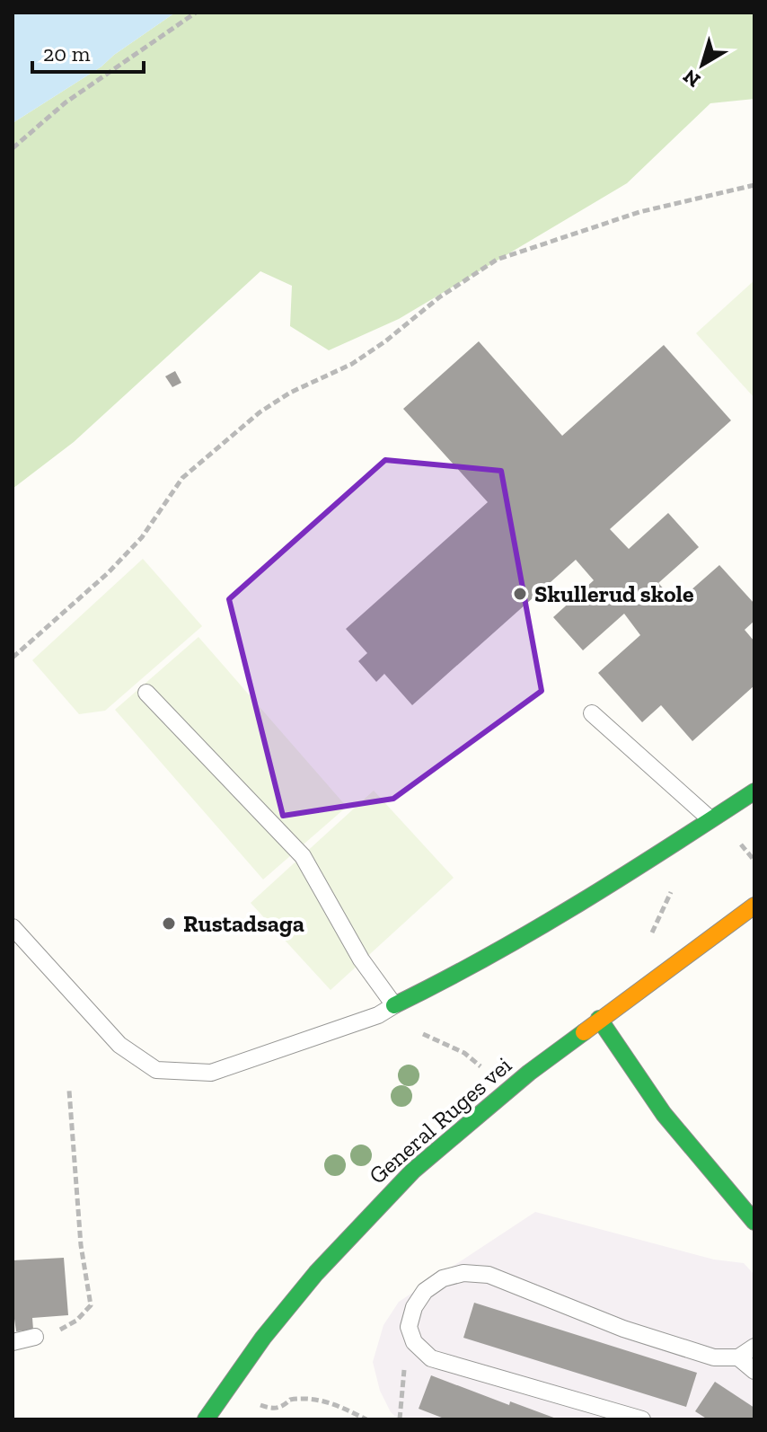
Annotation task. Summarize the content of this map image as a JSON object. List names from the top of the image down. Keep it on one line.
{"streets":{"main road":["General Ruges vei"]},"places":["Skullerud skole","Rustadsaga"],"scale_bar":"20 m","north":"bottom left"}
